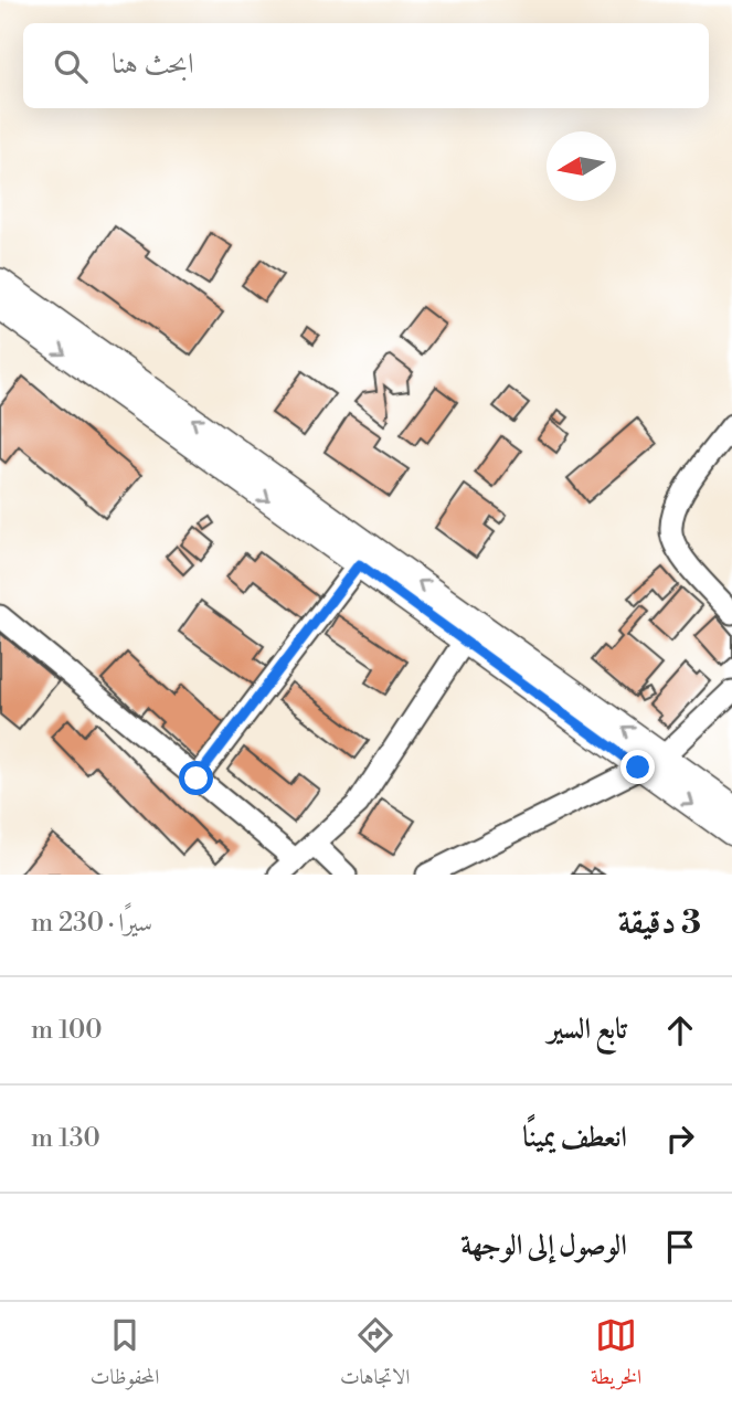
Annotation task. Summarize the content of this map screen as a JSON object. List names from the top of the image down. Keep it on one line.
{"north":"left","page":{"search":"ابحث هنا","heading":["3 دقيقة","سيرًا · 230 m"],"list":[["تابع السير","100 m"],["انعطف يمينًا","130 m"],"الوصول إلى الوجهة"],"nav":["الخريطة","الاتجاهات","المحفوظات"]}}
